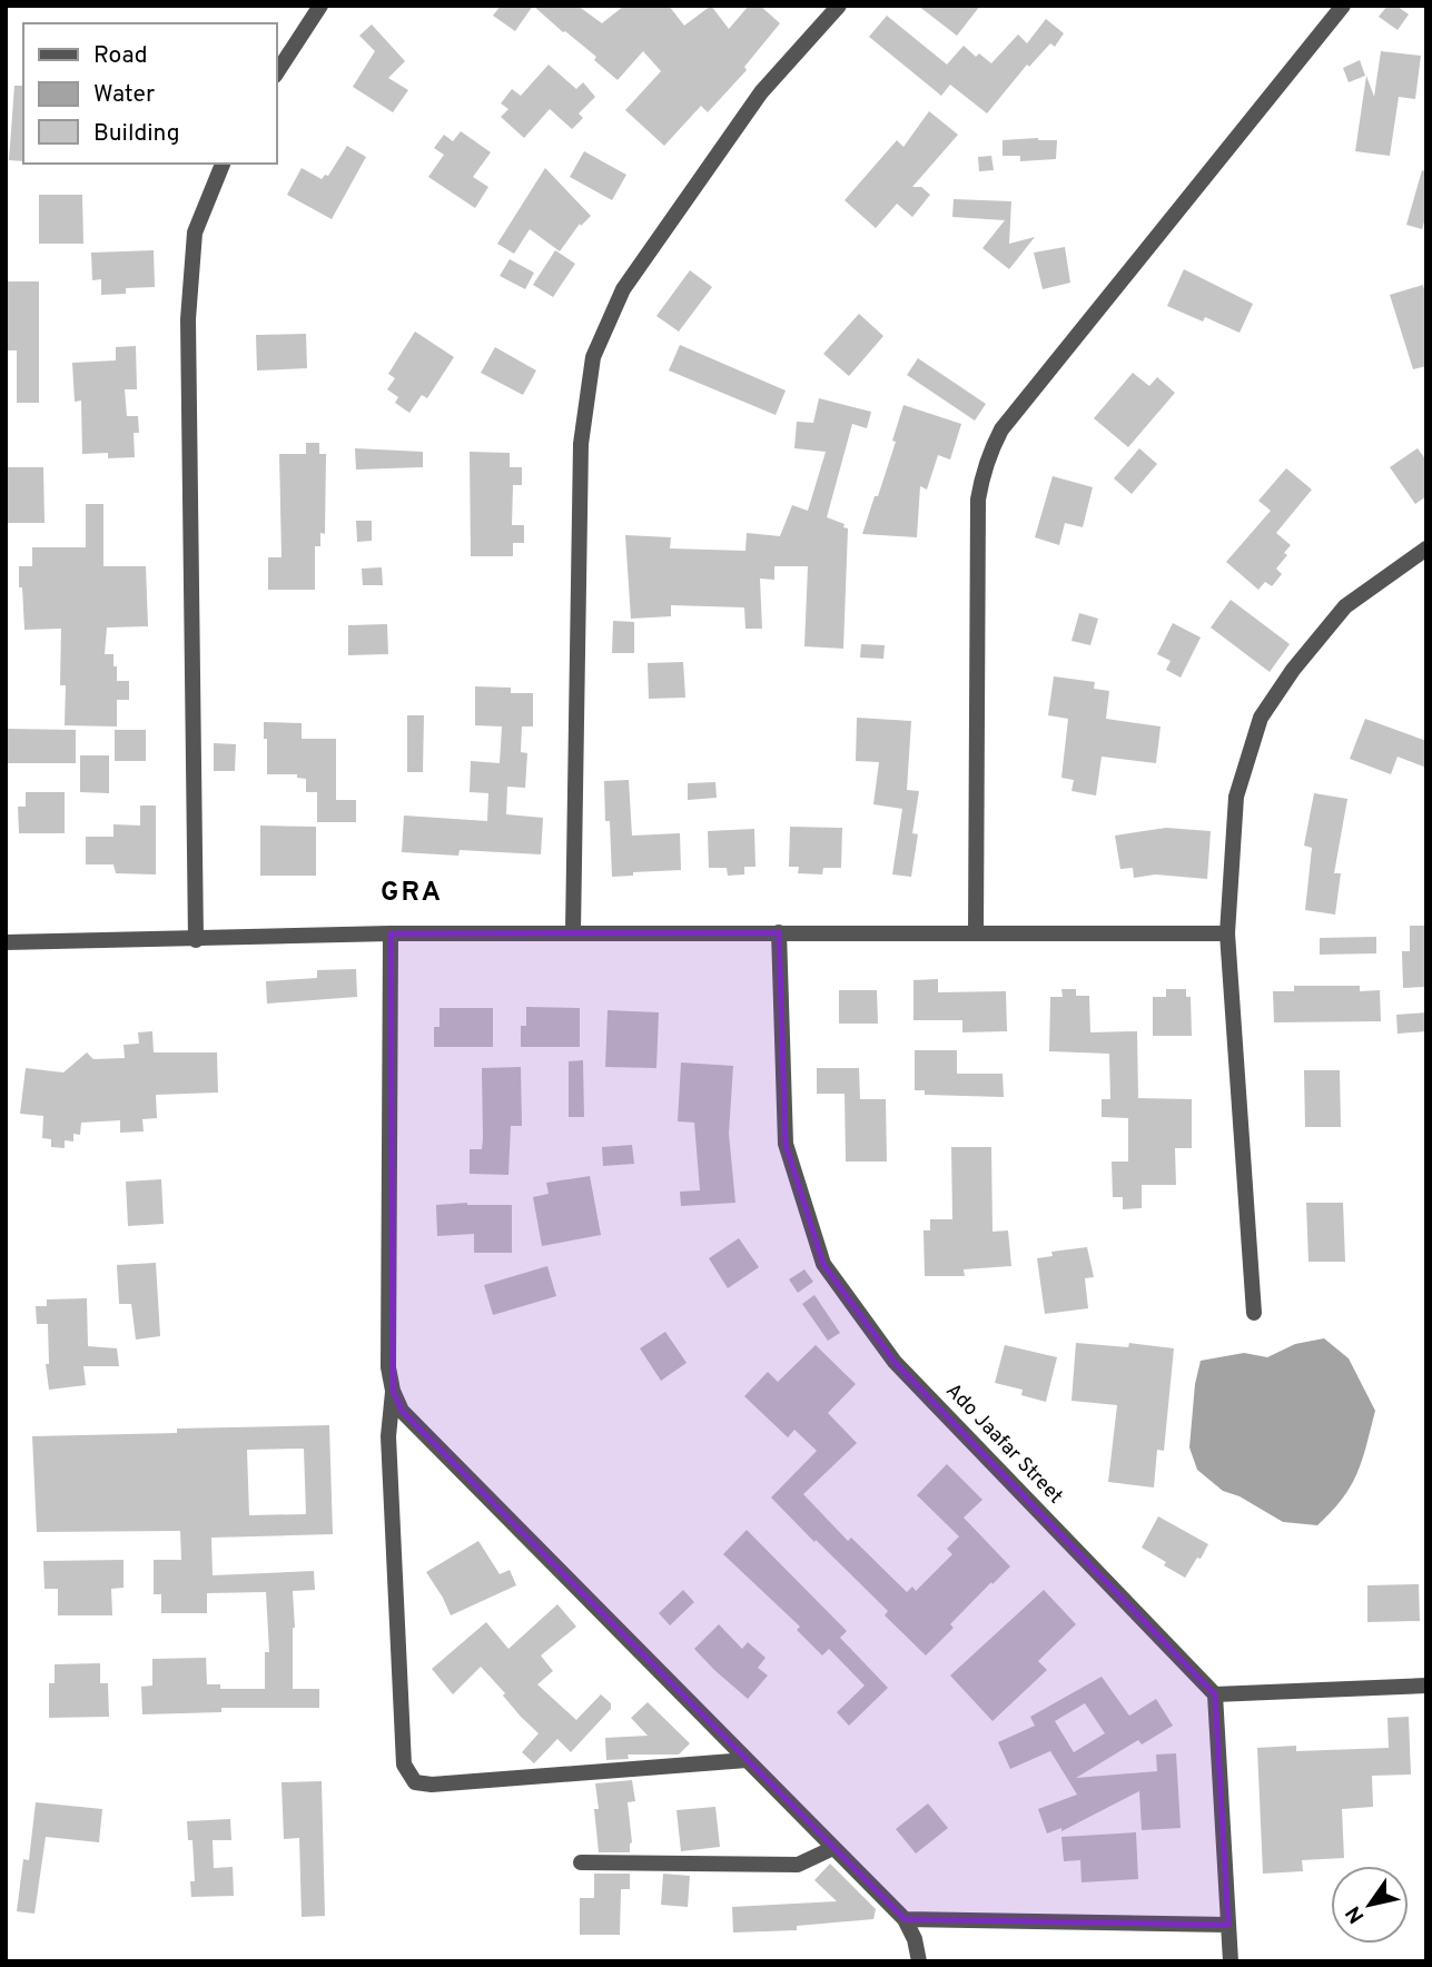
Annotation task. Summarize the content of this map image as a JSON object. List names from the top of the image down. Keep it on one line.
{"streets":{"street":["Ado Jaafar Street"]},"districts":["GRA"],"legend":["Road","Water","Building"],"north":"bottom left"}
